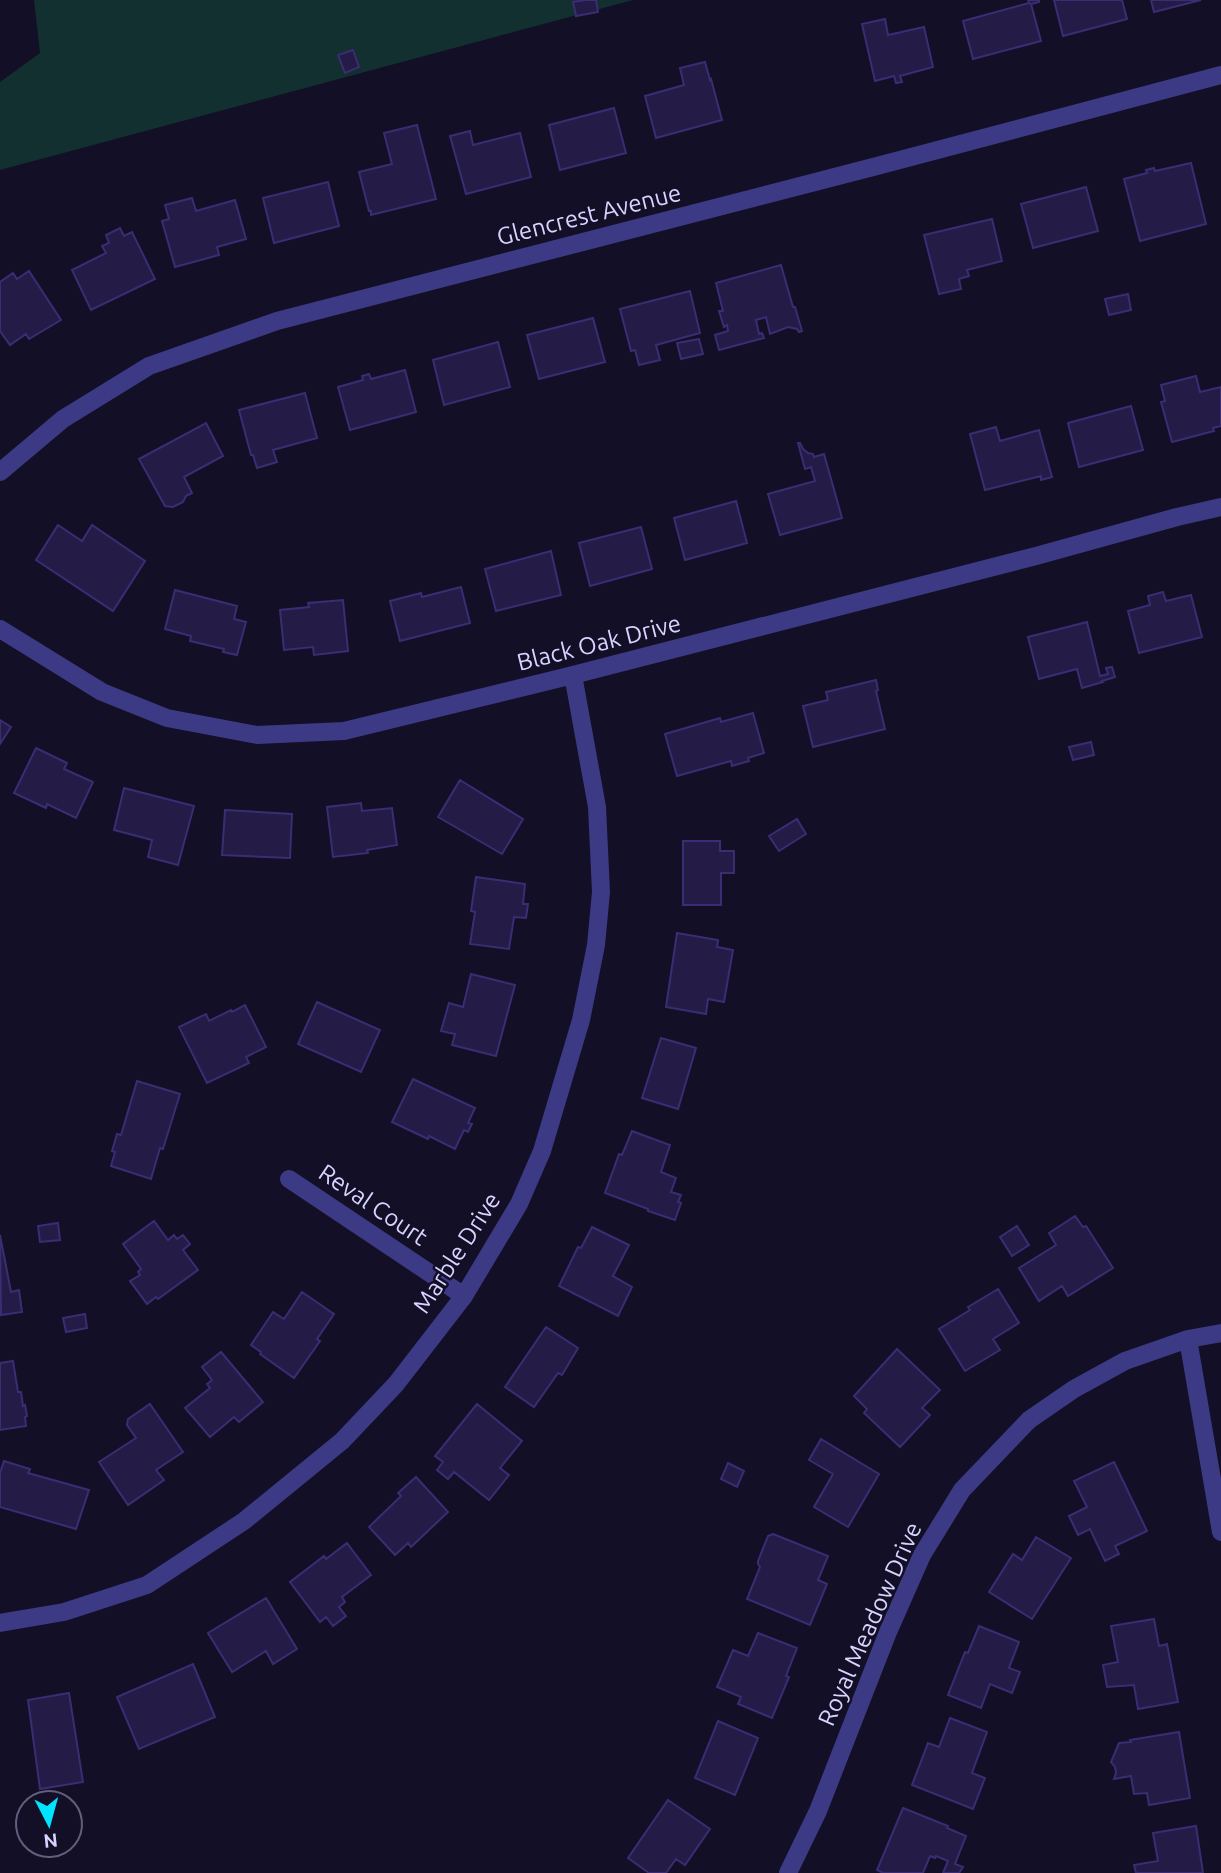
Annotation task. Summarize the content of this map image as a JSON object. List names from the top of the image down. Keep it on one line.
{"streets":{"street":["Glencrest Avenue","Black Oak Drive","Reval Court","Marble Drive","Royal Meadow Drive"]},"crossings":[["Black Oak Drive","Marble Drive"],["Reval Court","Marble Drive"]],"north":"bottom"}
